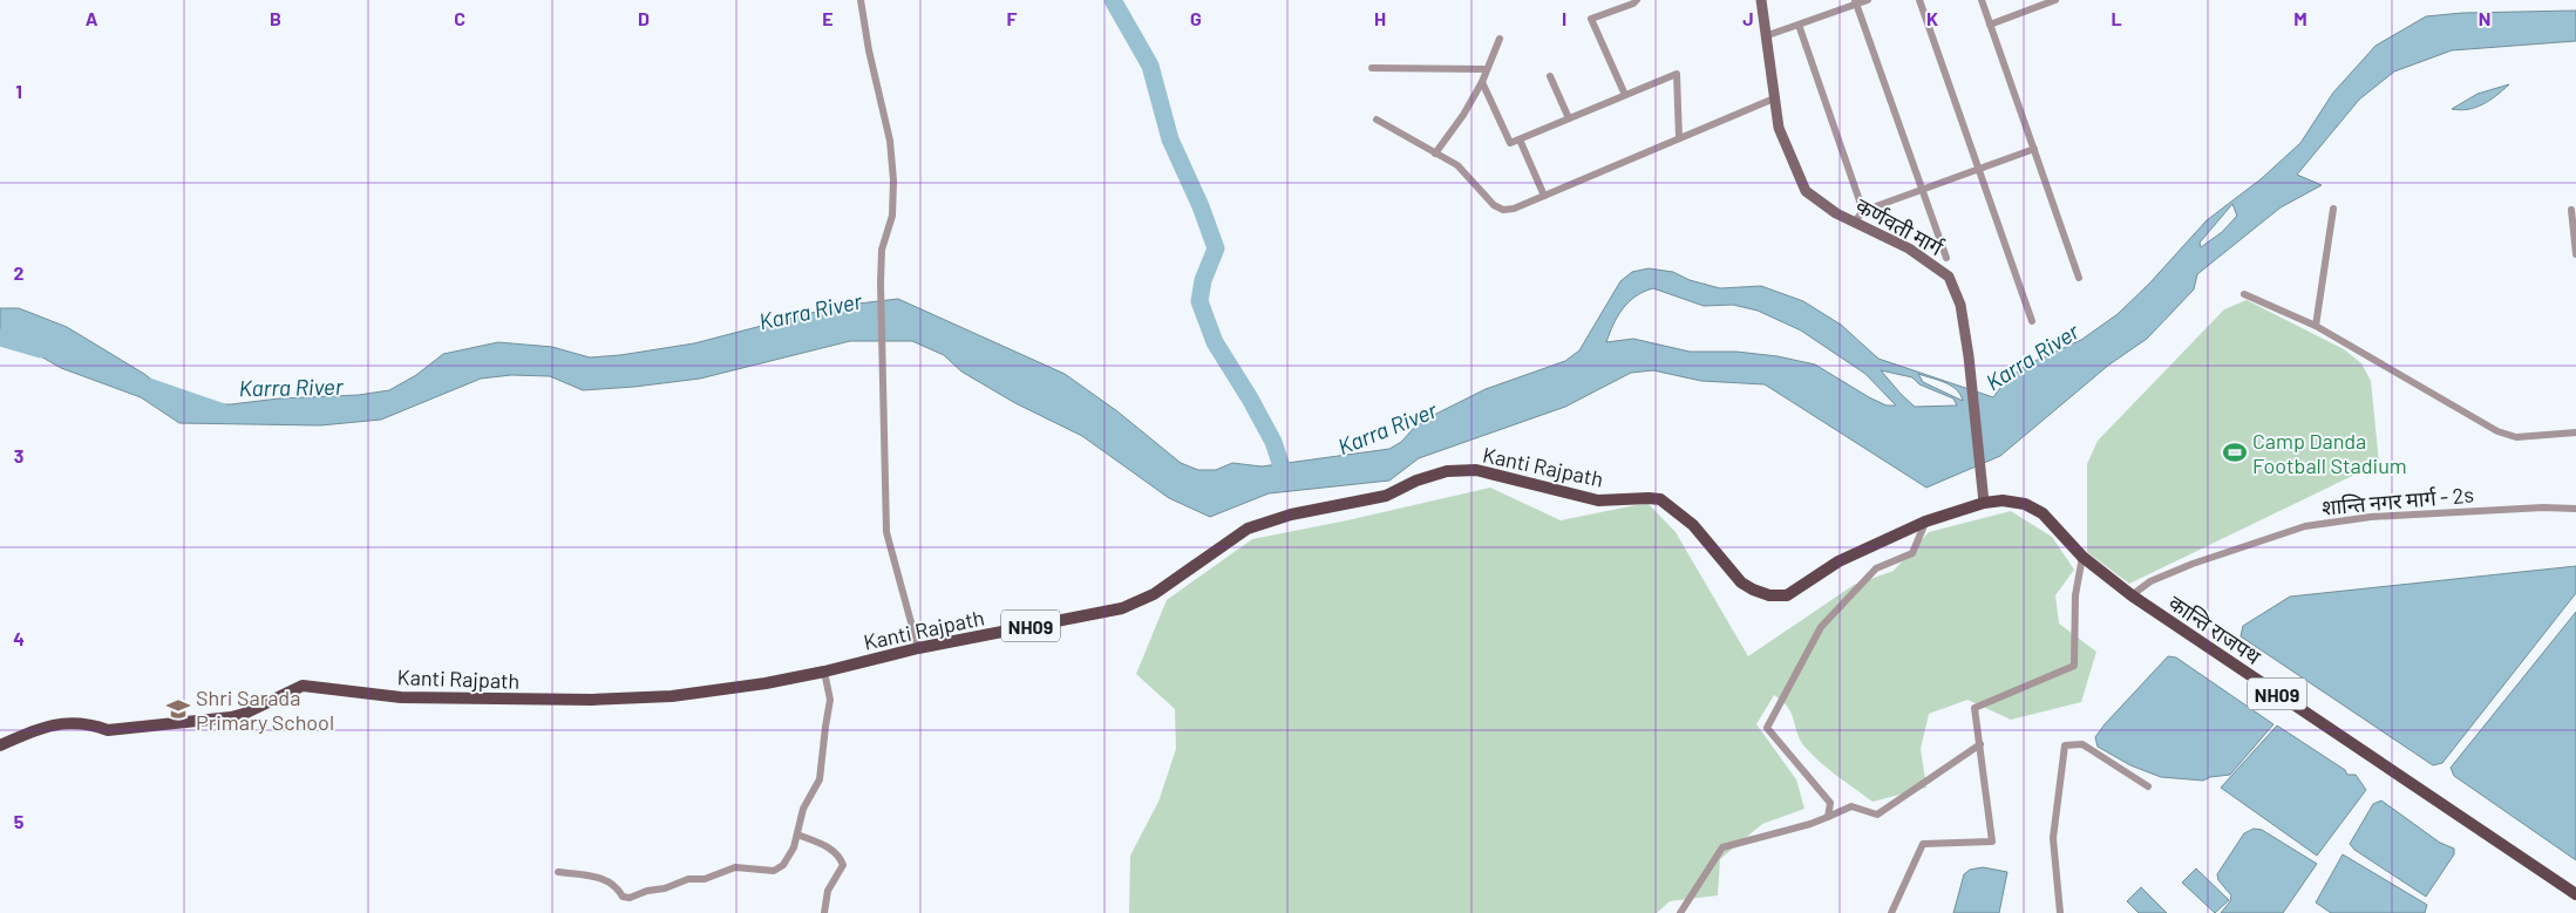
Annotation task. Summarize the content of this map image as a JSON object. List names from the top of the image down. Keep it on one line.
{"streets":{"main road":["कर्णवती मार्ग","Kanti Rajpath","NH09","कान्ति राजपथ"],"street":["शान्ति नगर मार्ग - 2s"]},"crossings":[["कर्णवती मार्ग","Kanti Rajpath"],["कर्णवती मार्ग","कान्ति राजपथ"],["Kanti Rajpath","कान्ति राजपथ"],["शान्ति नगर मार्ग - 2s","कान्ति राजपथ"]],"water":["Karra River"],"places":{"sports":["Camp Danda Football Stadium"],"school or university":["Shri Sarada Primary School"]},"grid":{"columns":["A","B","C","D","E","F","G","H","I","J","K","L","M","N"],"rows":["1","2","3","4","5"]}}
